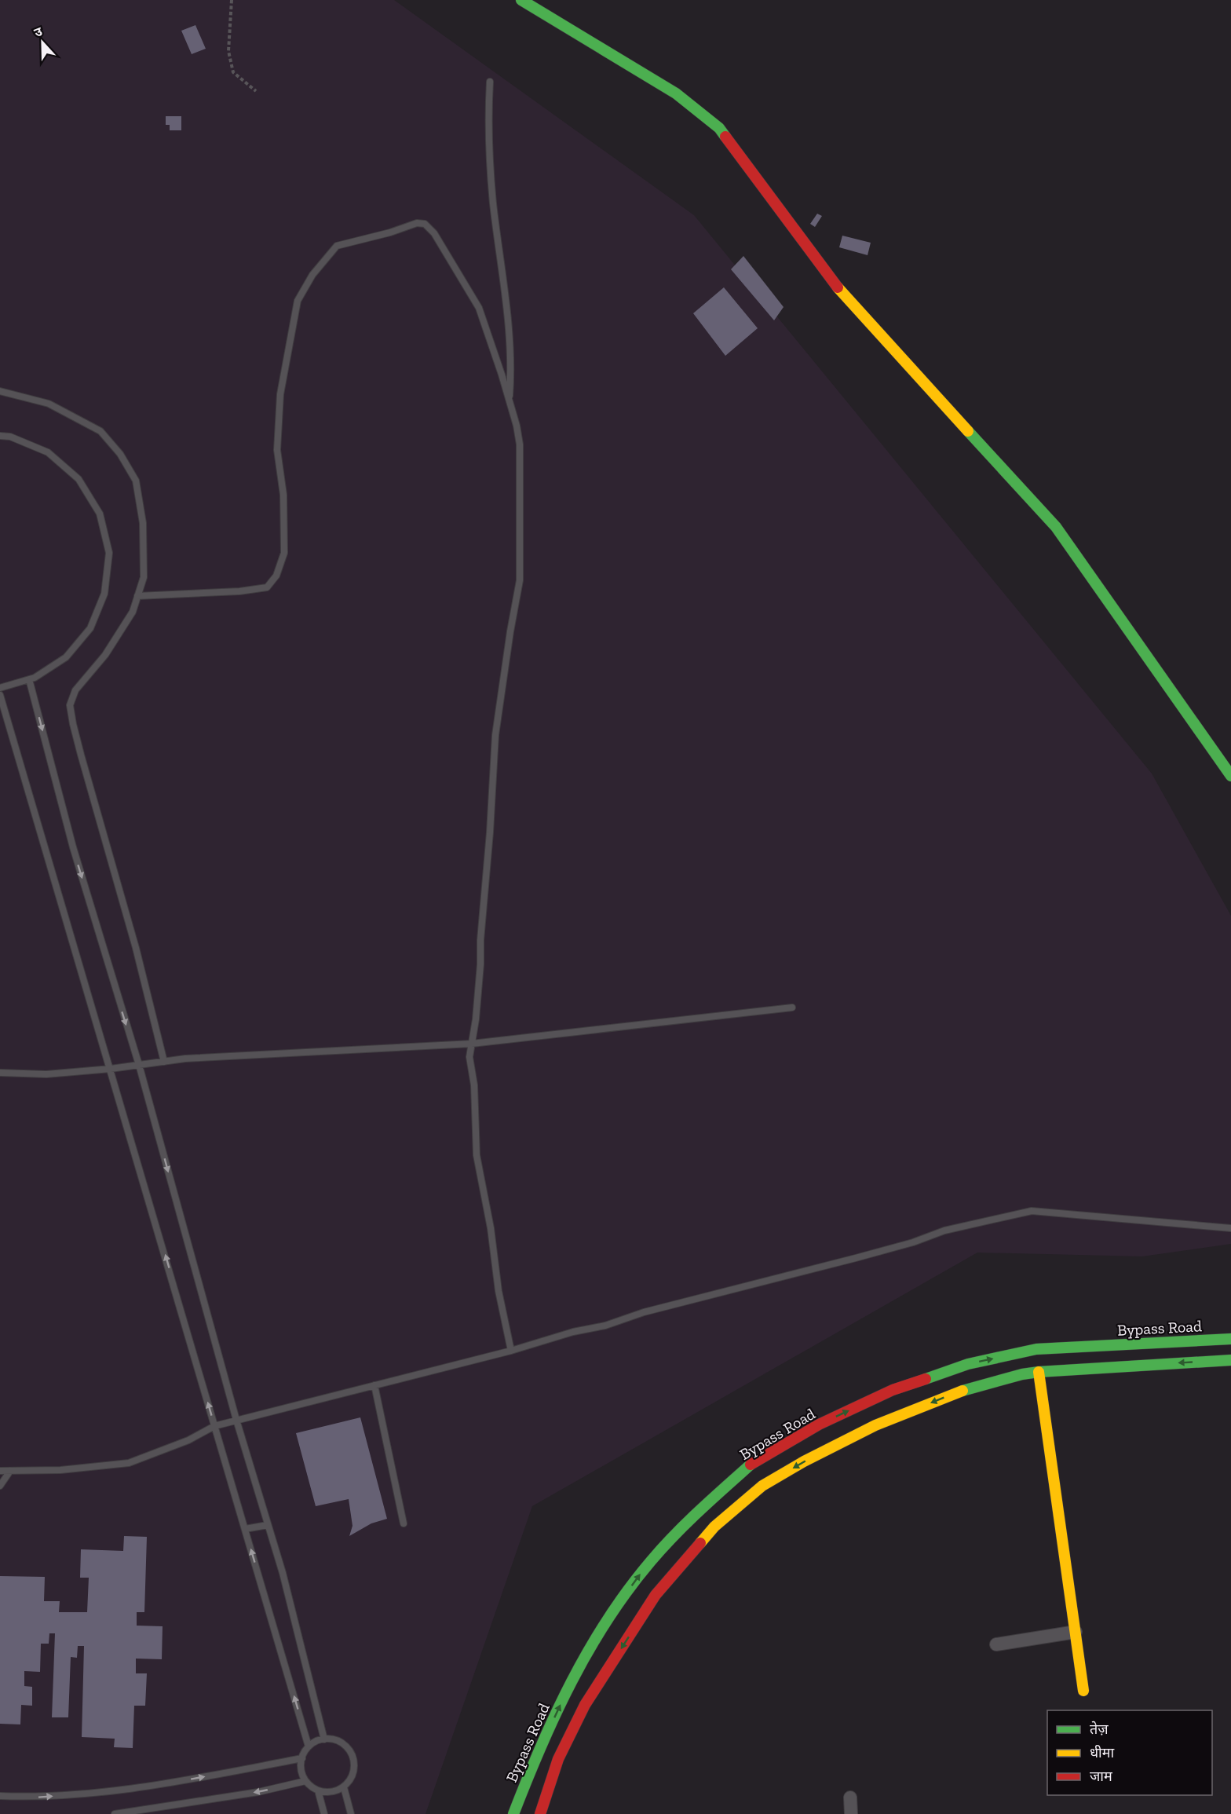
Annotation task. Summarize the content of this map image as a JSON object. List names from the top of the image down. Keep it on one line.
{"streets":{"main road":["Bypass Road"]},"legend":["तेज़","धीमा","जाम"],"north":"top"}
